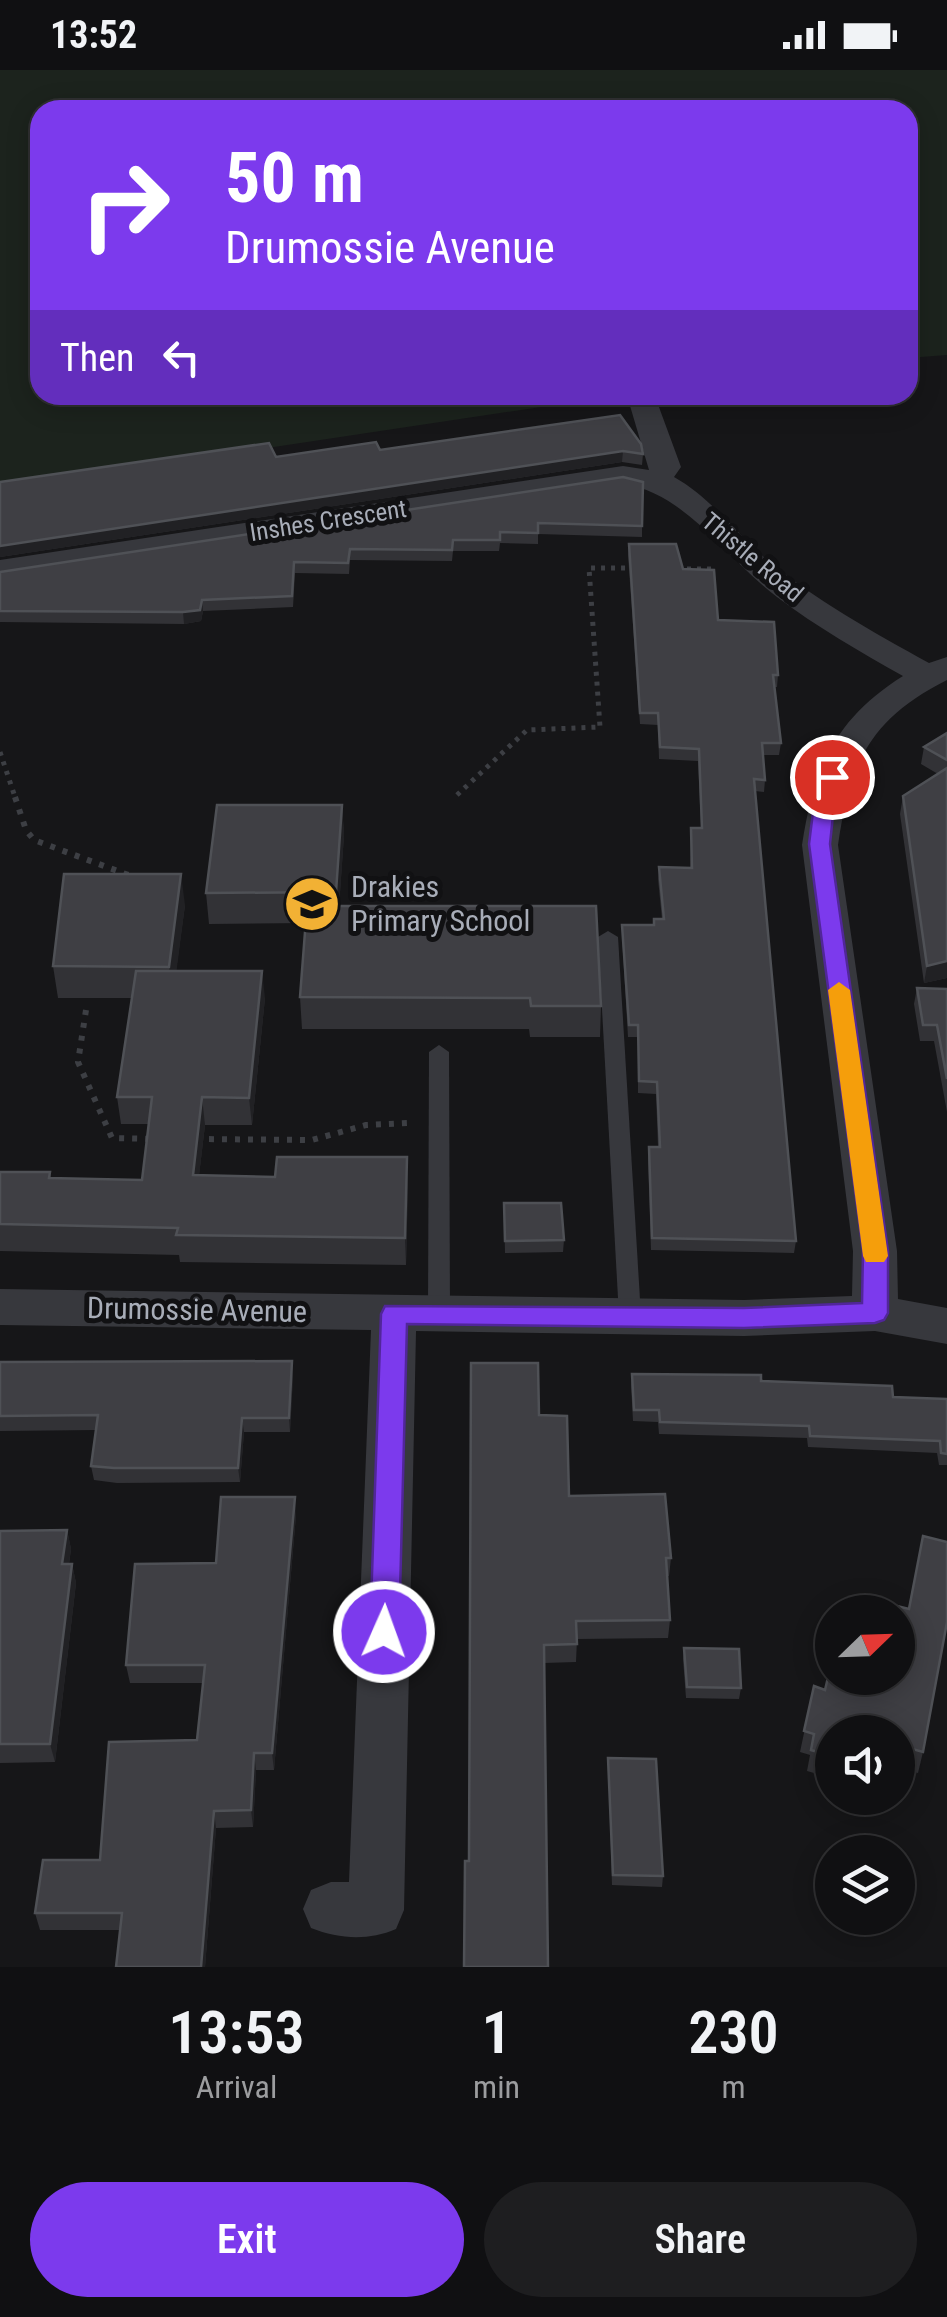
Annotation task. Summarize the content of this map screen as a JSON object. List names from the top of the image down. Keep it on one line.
{"streets":{"street":["Inshes Crescent","Thistle Road","Drumossie Avenue"]},"crossings":[["Inshes Crescent","Thistle Road"]],"places":{"school or university":["Drakies Primary School"]},"north":"top right","page":{"status":"13:52","turn":["50 m","Drumossie Avenue"],"then":"Then","eta":["13:53","Arrival","1","min","230","m"],"buttons":["Exit","Share"]}}
